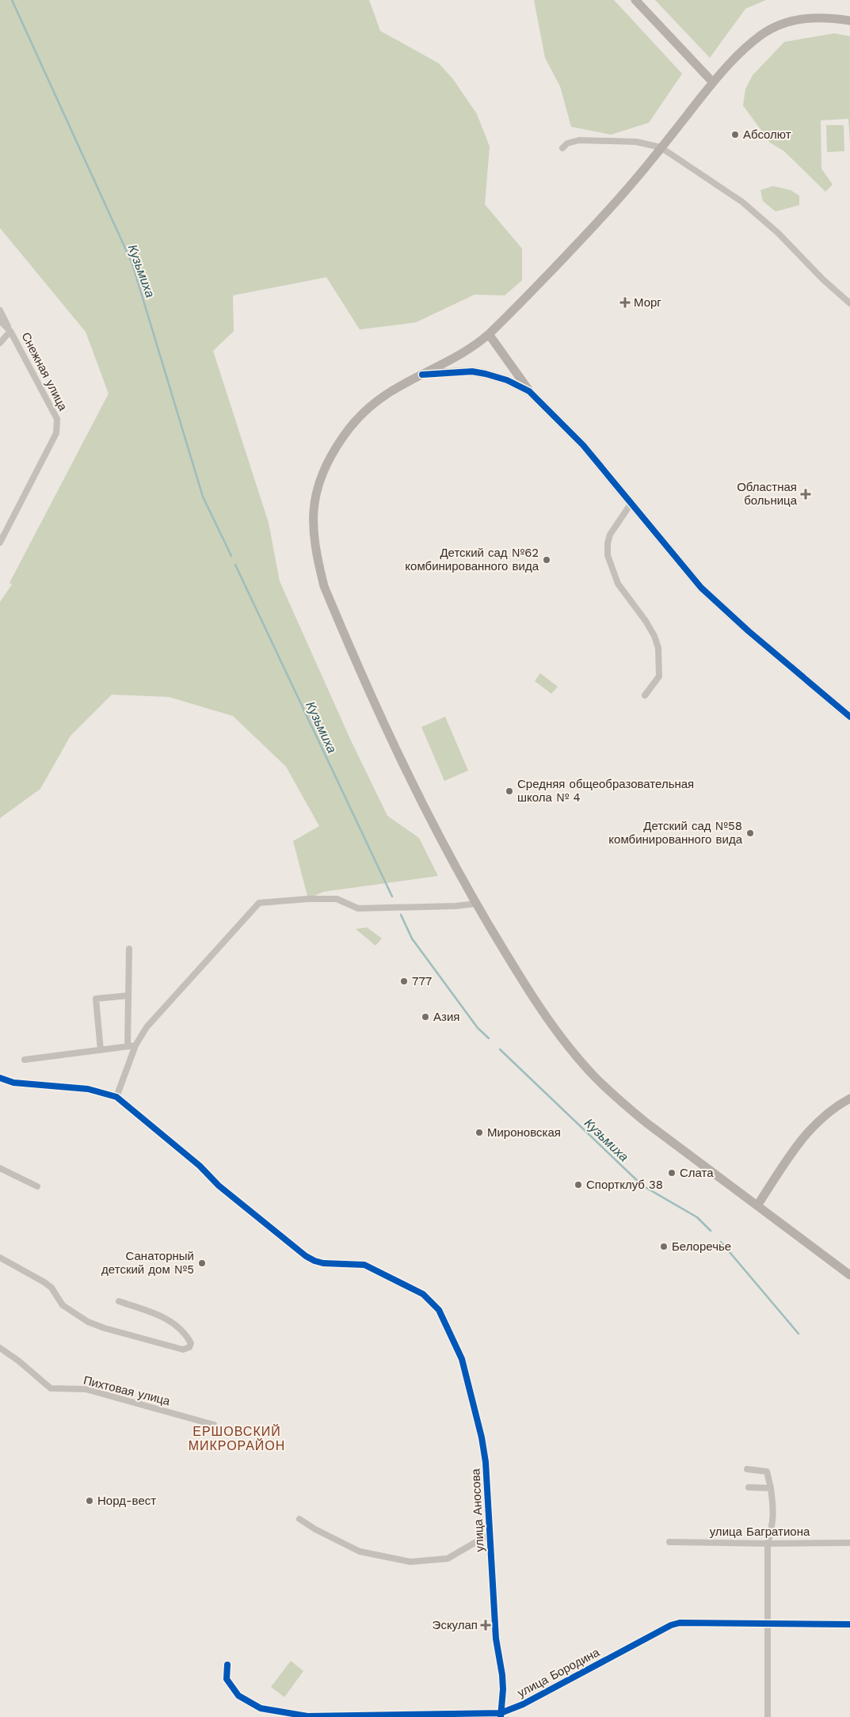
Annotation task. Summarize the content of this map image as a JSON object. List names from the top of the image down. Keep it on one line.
{"streets":{"street":["Снежная улица","Пихтовая улица","улица Аносова","улица Багратиона","улица Бородина"]},"crossings":[["улица Аносова","улица Бородина"]],"districts":["ЕРШОВСКИЙ МИКРОРАЙОН"],"water":["Кузьмиха"],"places":{"other":["Абсолют","Детский сад №62 комбинированного вида","Средняя общеобразовательная школа № 4","Детский сад №58 комбинированного вида","777","Азия","Мироновская","Слата","Спортклуб 38","Белоречье","Санаторный детский дом №5","Норд-вест"],"health":["Морг","Областная больница","Эскулап"]}}
